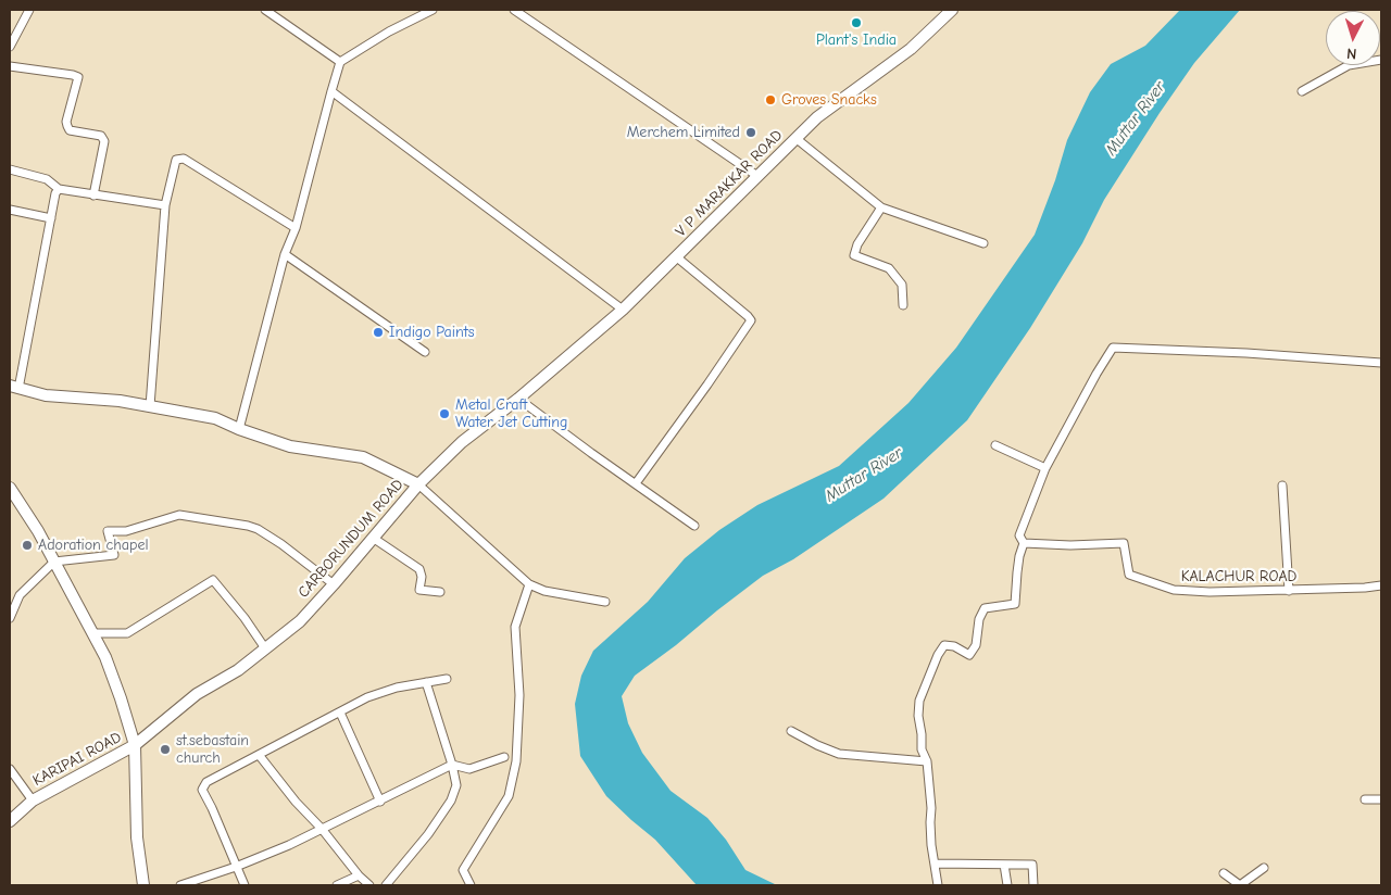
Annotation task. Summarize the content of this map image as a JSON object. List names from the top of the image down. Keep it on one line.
{"streets":{"street":["V P MARAKKAR ROAD","CARBORUNDUM ROAD","KALACHUR ROAD","KARIPAI ROAD"]},"crossings":[["V P MARAKKAR ROAD","CARBORUNDUM ROAD"],["CARBORUNDUM ROAD","KARIPAI ROAD"]],"water":["Muttar River"],"places":["Plant's India","Groves Snacks","Merchem Limited","Indigo Paints","Metal Craft Water Jet Cutting","Adoration chapel","st.sebastain church"],"north":"bottom"}
